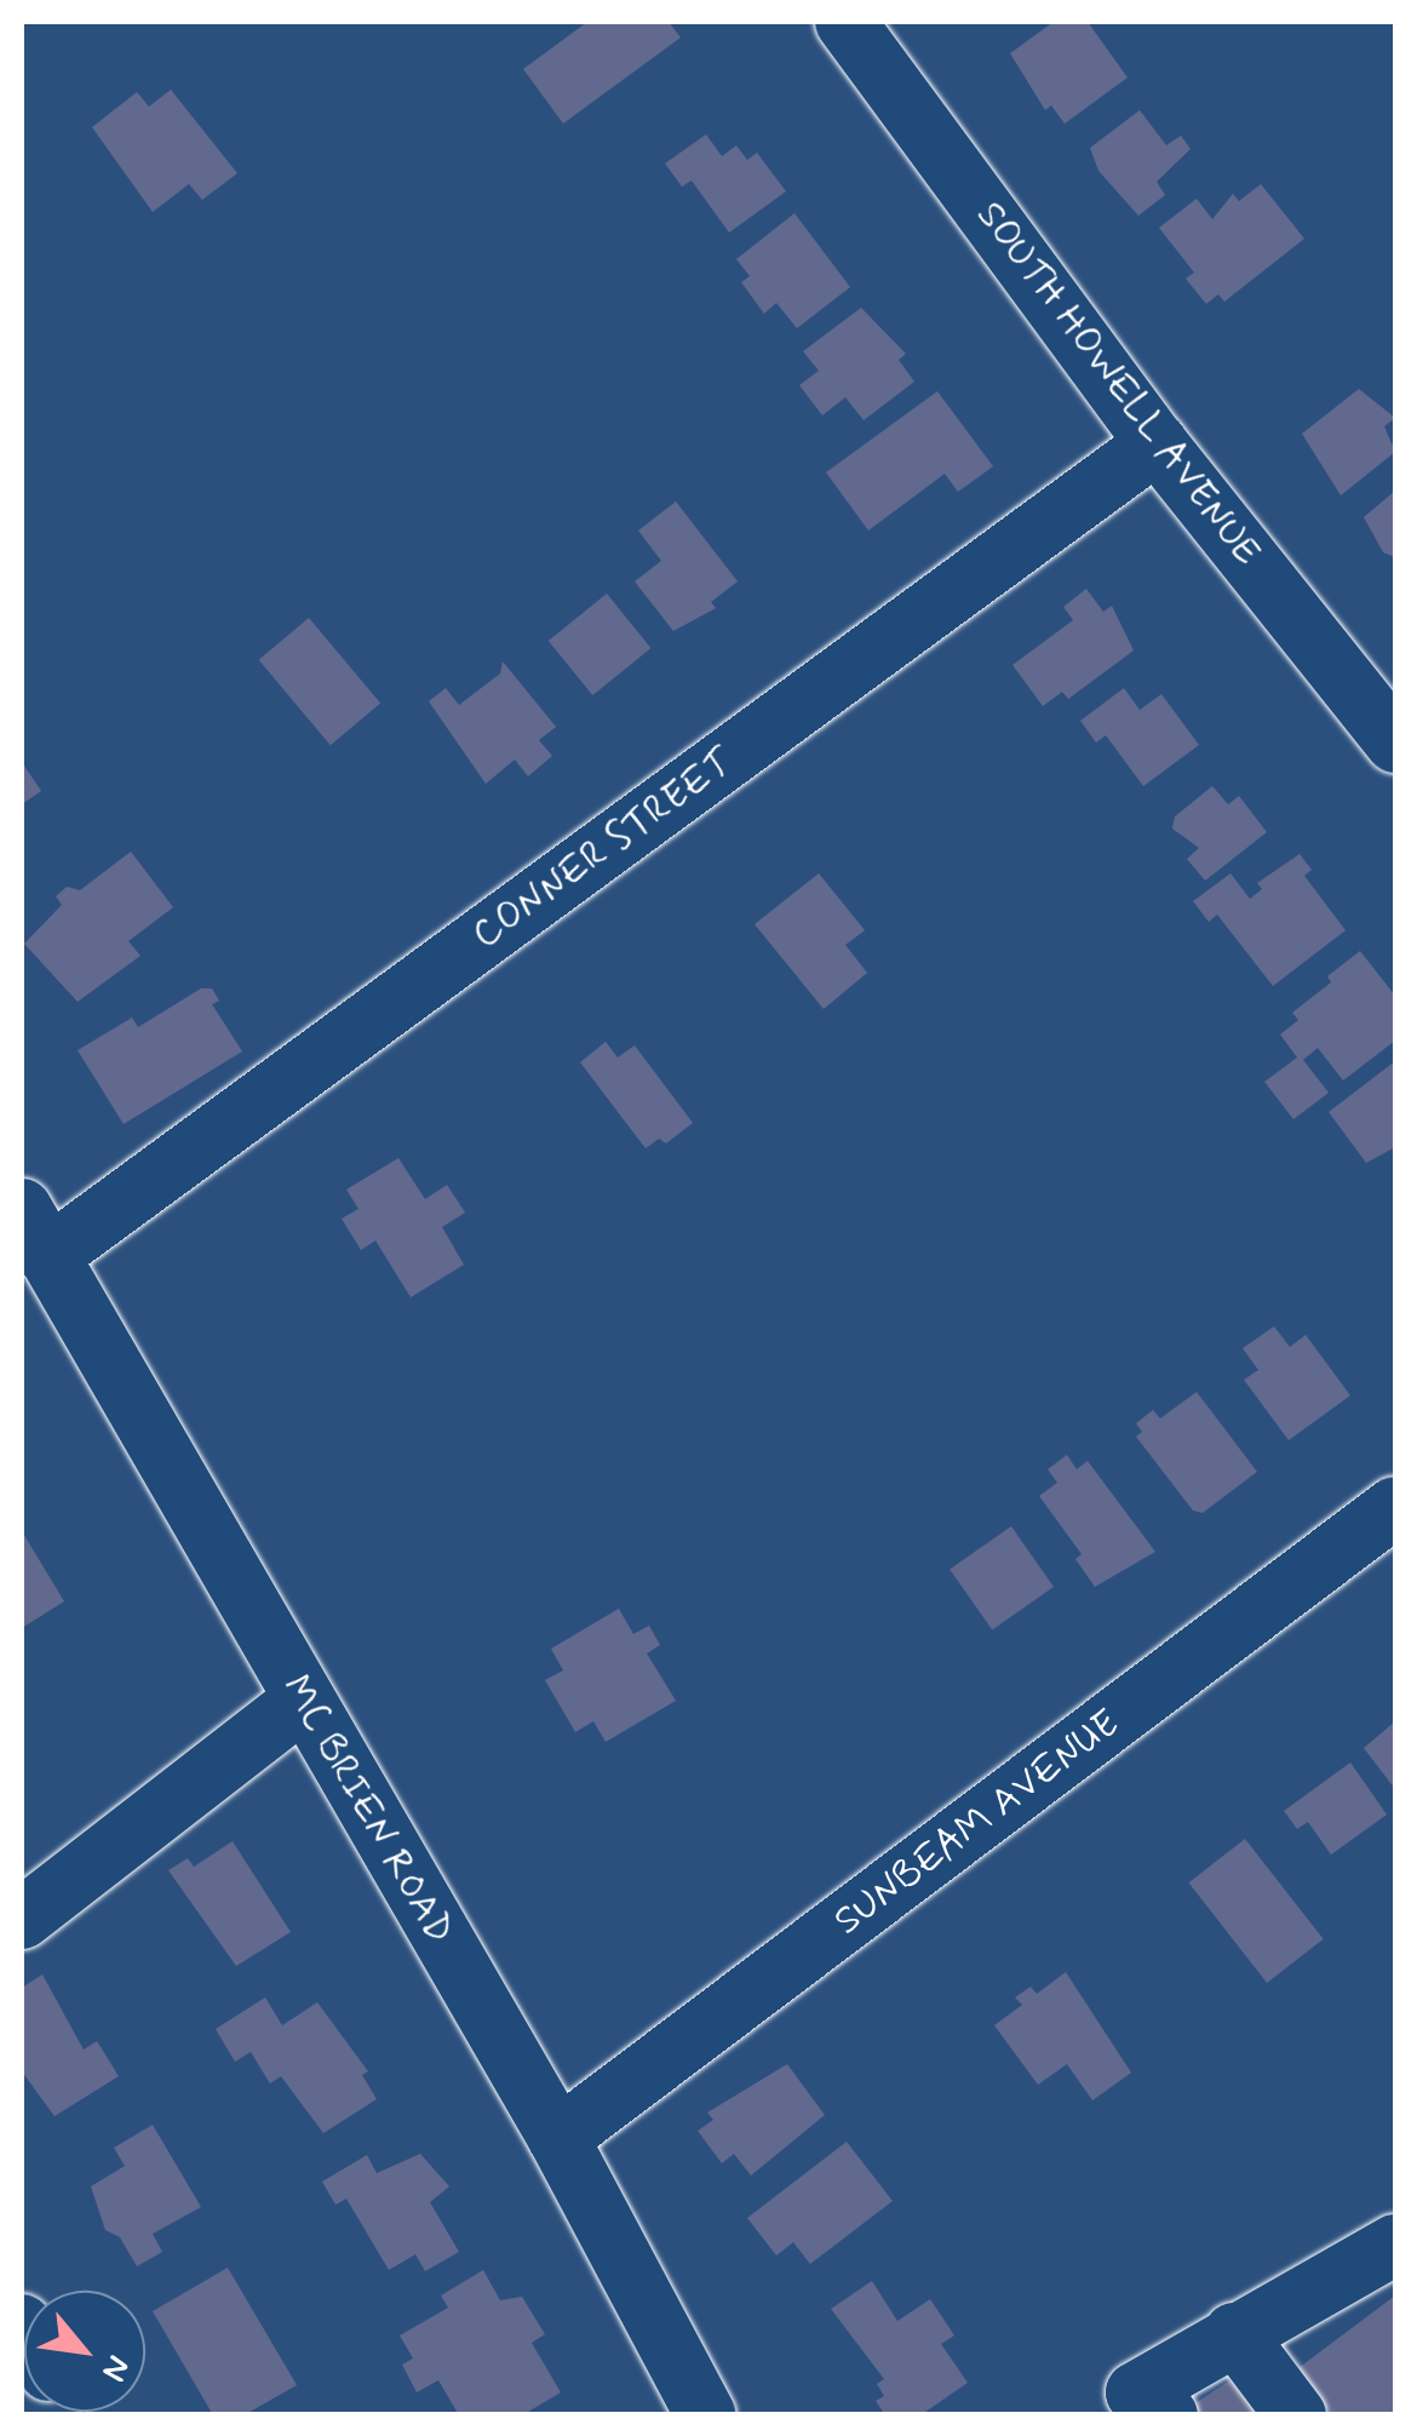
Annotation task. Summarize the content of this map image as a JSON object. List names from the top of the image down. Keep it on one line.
{"streets":{"street":["SOUTH HOWELL AVENUE","CONNER STREET","MC BRIEN ROAD","SUNBEAM AVENUE"]},"crossings":[["SOUTH HOWELL AVENUE","CONNER STREET"],["CONNER STREET","MC BRIEN ROAD"],["MC BRIEN ROAD","SUNBEAM AVENUE"]],"north":"bottom right"}
